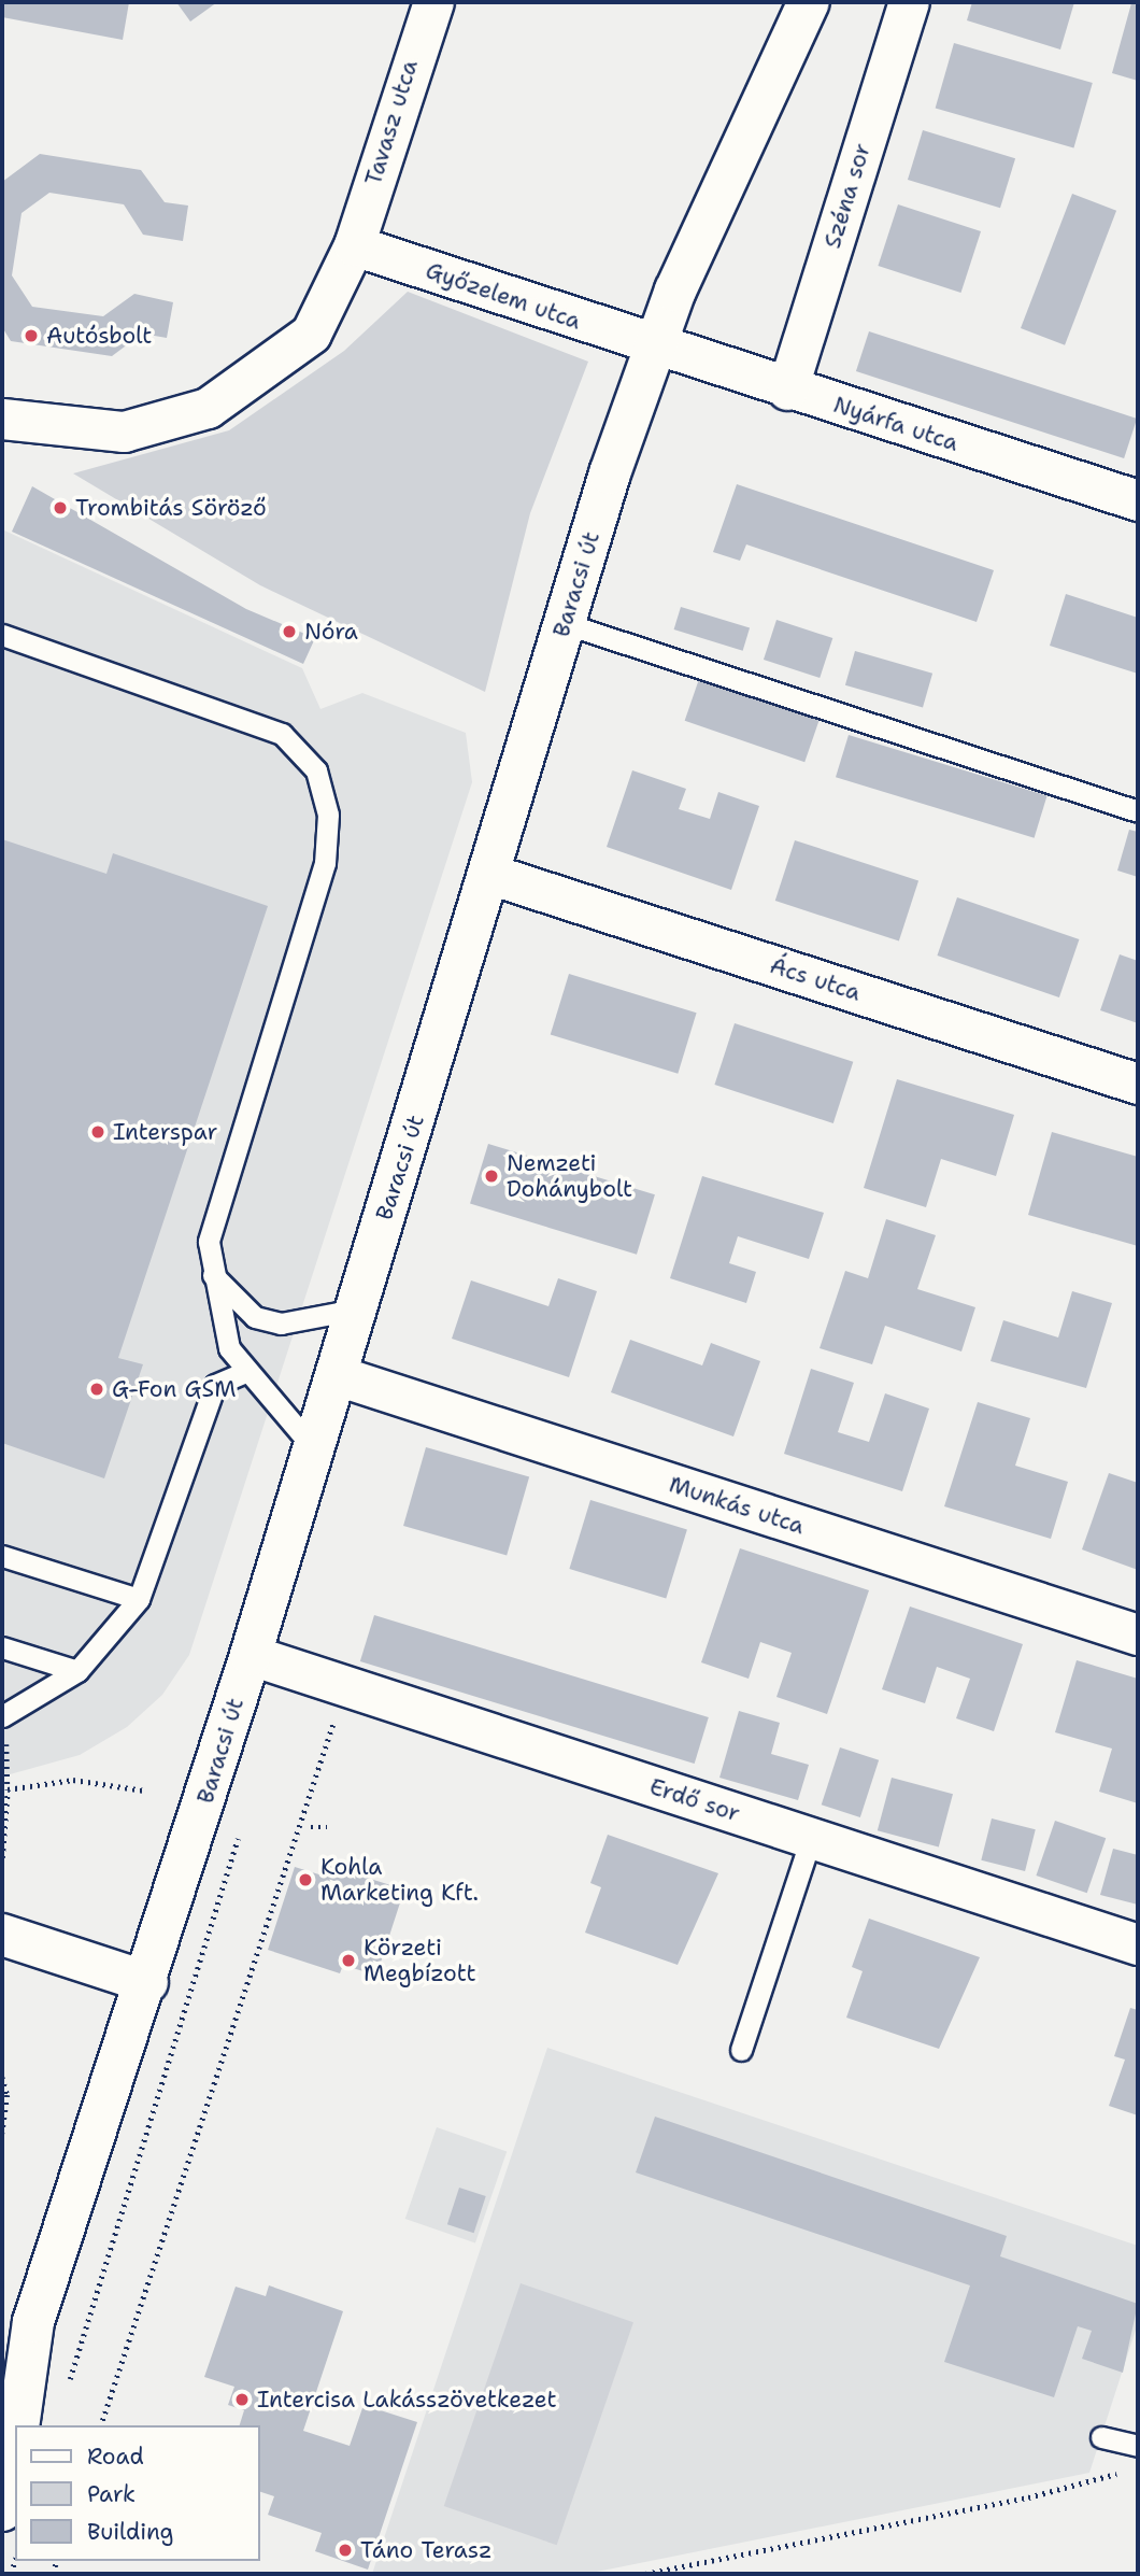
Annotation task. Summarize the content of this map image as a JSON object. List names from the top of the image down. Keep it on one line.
{"streets":{"street":["Tavasz utca","Széna sor","Győzelem utca","Nyárfa utca","Baracsi út","Ács utca","Munkás utca","Erdő sor"]},"crossings":[["Tavasz utca","Győzelem utca"],["Széna sor","Nyárfa utca"],["Győzelem utca","Nyárfa utca"],["Győzelem utca","Baracsi út"],["Nyárfa utca","Baracsi út"],["Baracsi út","Ács utca"],["Baracsi út","Munkás utca"],["Baracsi út","Erdő sor"]],"places":["Autósbolt","Trombitás Söröző","Nóra","Interspar","Nemzeti Dohánybolt","G-Fon GSM","Kohla Marketing Kft.","Körzeti Megbízott","Intercisa Lakásszövetkezet","Táno Terasz"],"legend":["Road","Park","Building"]}
